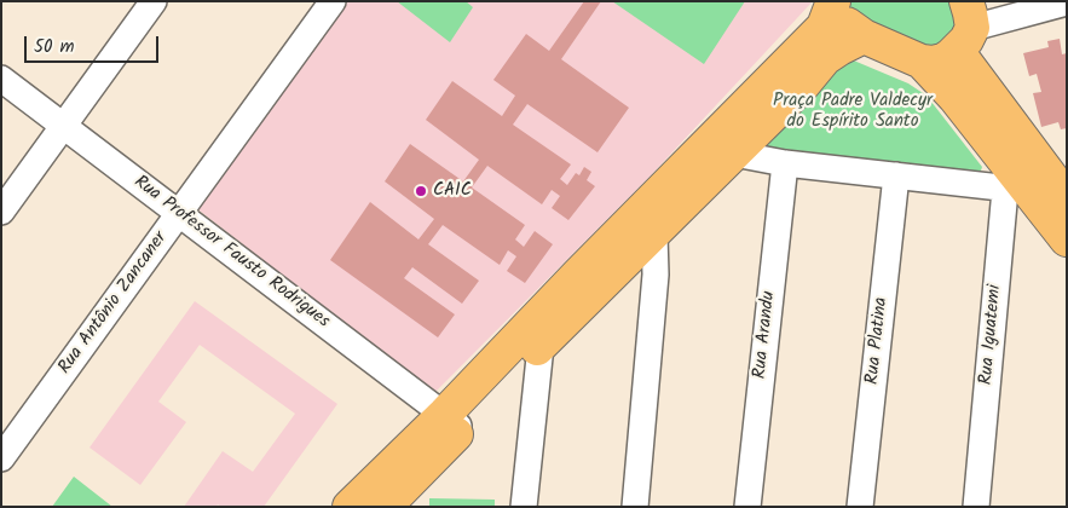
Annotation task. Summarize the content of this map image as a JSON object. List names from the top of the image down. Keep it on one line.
{"streets":{"street":["Rua Professor Fausto Rodrigues","Rua Antônio Zancaner","Rua Arandu","Rua Iguatemi","Rua Platina"]},"crossings":[["Rua Professor Fausto Rodrigues","Rua Antônio Zancaner"]],"parks":["Praça Padre Valdecyr do Espírito Santo"],"places":["CAIC"],"scale_bar":"50 m"}
